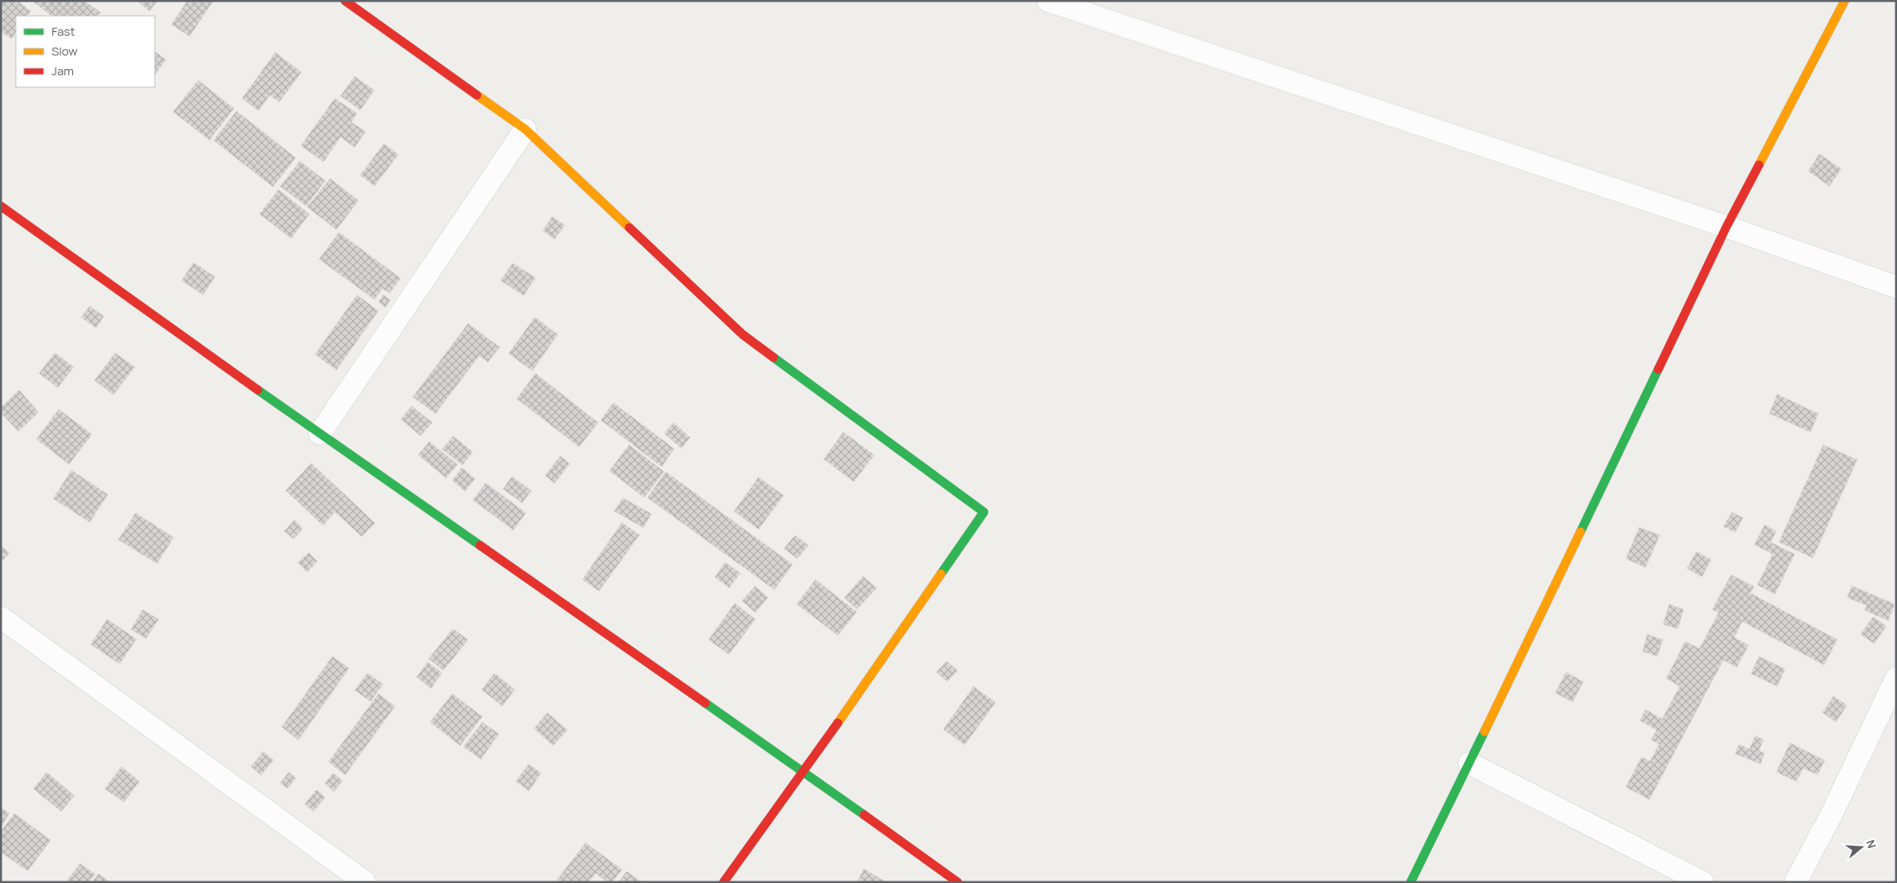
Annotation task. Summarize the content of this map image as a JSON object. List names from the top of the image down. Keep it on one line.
{"legend":["Fast","Slow","Jam"],"north":"right"}
